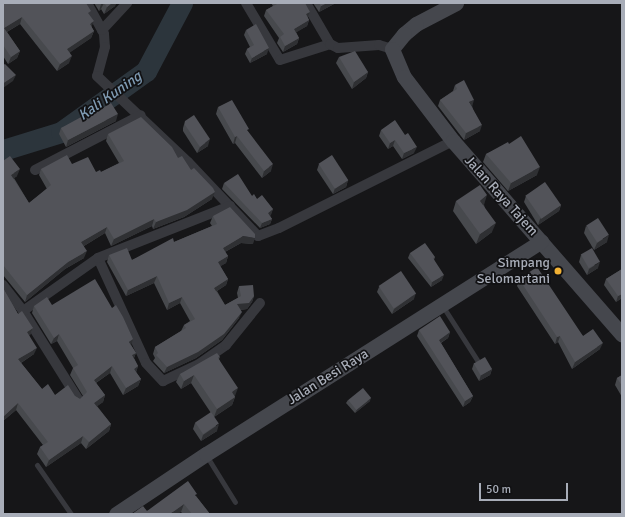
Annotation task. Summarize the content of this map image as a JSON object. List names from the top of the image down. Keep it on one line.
{"streets":{"main road":["Jalan Raya Tajem","Jalan Besi Raya"]},"crossings":[["Jalan Raya Tajem","Jalan Besi Raya"]],"water":["Kali Kuning"],"places":["Simpang Selomartani"],"scale_bar":"50 m"}
